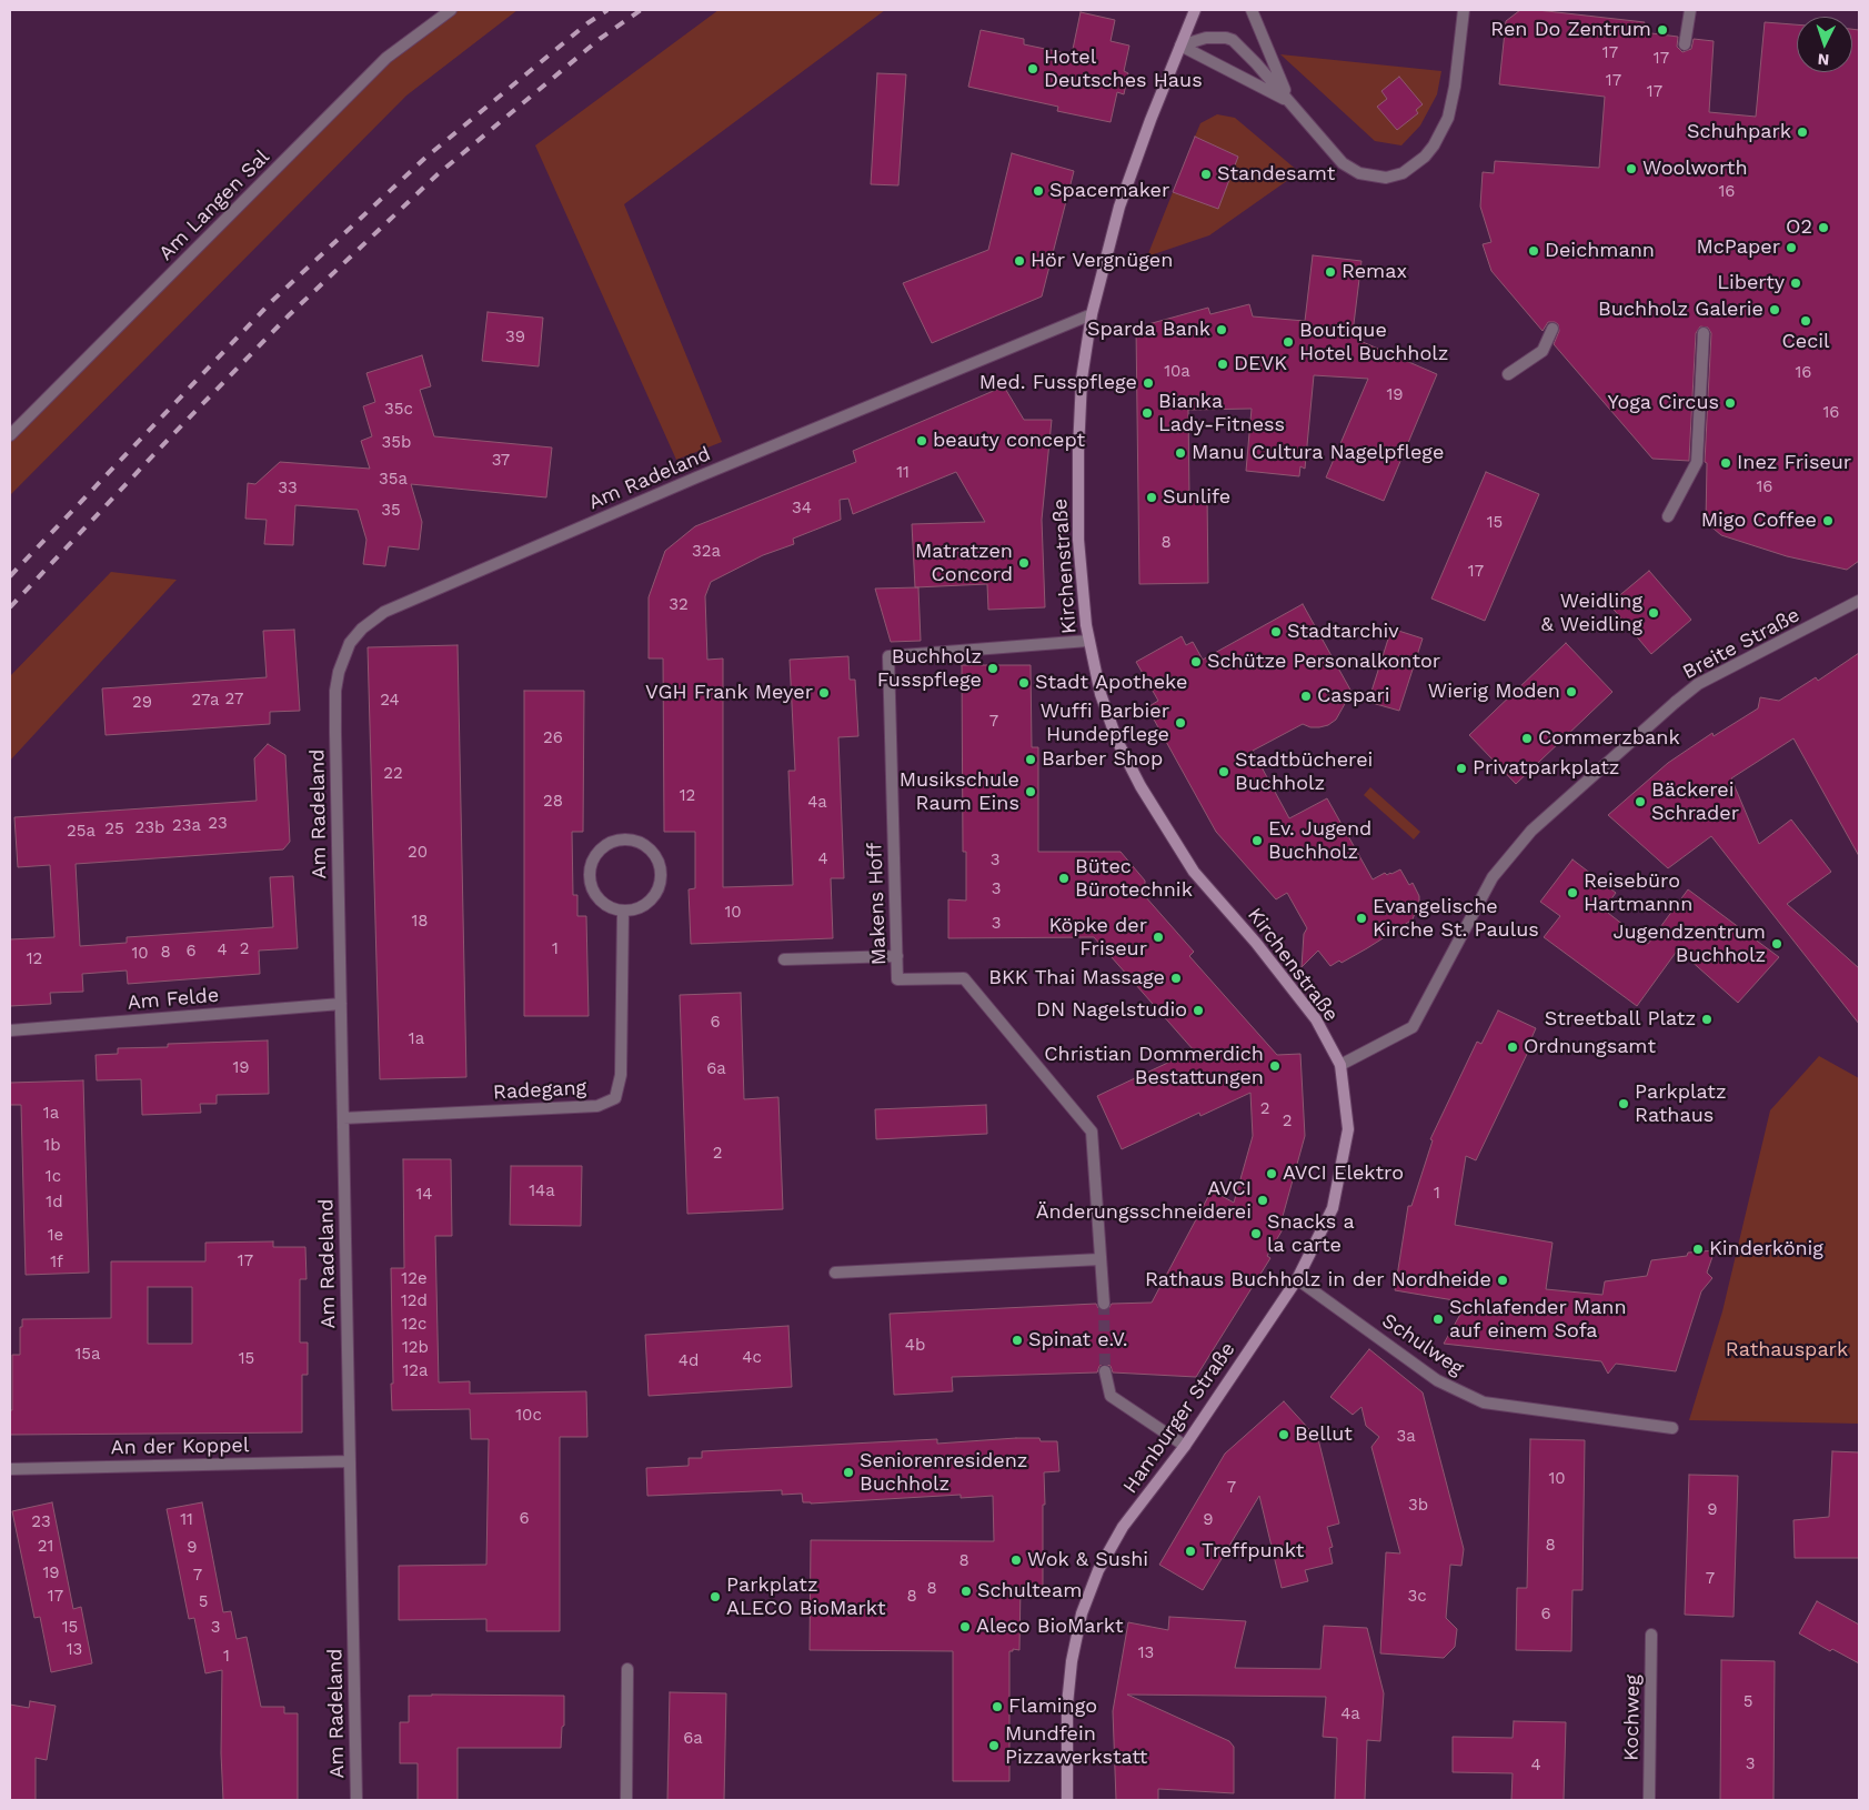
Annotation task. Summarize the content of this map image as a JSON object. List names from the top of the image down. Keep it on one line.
{"streets":{"main road":["Kirchenstraße","Hamburger Straße"],"street":["Am Langen Sal","Am Radeland","Breite Straße","Makens Hoff","Am Felde","Radegang","Schulweg","An der Koppel","Kochweg"]},"crossings":[["Am Radeland","Kirchenstraße"],["Am Radeland","Am Felde"],["Am Radeland","Radegang"],["Am Radeland","An der Koppel"],["Kirchenstraße","Breite Straße"],["Kirchenstraße","Makens Hoff"],["Kirchenstraße","Hamburger Straße"],["Breite Straße","Hamburger Straße"],["Schulweg","Hamburger Straße"]],"parks":["Rathauspark"],"places":["Ren Do Zentrum","Hotel Deutsches Haus","Schuhpark","Woolworth","Standesamt","Spacemaker","O2","McPaper","Deichmann","Hör Vergnügen","Remax","Liberty","Buchholz Galerie","Cecil","Sparda Bank","Boutique Hotel Buchholz","DEVK","Med. Fusspflege","Yoga Circus","Bianka Lady-Fitness","beauty concept","Manu Cultura Nagelpflege","Inez Friseur","Sunlife","Migo Coffee","Matratzen Concord","Weidling & Weidling","Stadtarchiv","Schütze Personalkontor","Buchholz Fusspflege","Stadt Apotheke","Wierig Moden","VGH Frank Meyer","Caspari","Wuffi Barbier Hundepflege","Commerzbank","Barber Shop","Privatparkplatz","Stadtbücherei Buchholz","Musikschule Raum Eins","Bäckerei Schrader","Ev. Jugend Buchholz","Bütec Bürotechnik","Reisebüro Hartmannn","Evangelische Kirche St. Paulus","Köpke der Friseur","Jugendzentrum Buchholz","BKK Thai Massage","DN Nagelstudio","Streetball Platz","Ordnungsamt","Christian Dommerdich Bestattungen","Parkplatz Rathaus","AVCI Elektro","AVCI Änderungsschneiderei","Snacks a la carte","Kinderkönig","Rathaus Buchholz in der Nordheide","Schlafender Mann auf einem Sofa","Spinat e.V.","Bellut","Seniorenresidenz Buchholz","Treffpunkt","Wok & Sushi","Schulteam","Parkplatz ALECO BioMarkt","Aleco BioMarkt","Flamingo","Mundfein Pizzawerkstatt"],"house_numbers":["17","17","17","17","16","39","10a","16","19","35c","16","35b","37","11","35a","16","33","34","35","15","8","32a","17","32","27","27a","24","29","7","26","22","12","28","4a","23","23a","23b","25","25a","20","4","3","3","10","18","3","2","1","4","6","8","10","12","6","1a","19","6a","2","1a","2","1b","2","1c","14a","1","14","1d","1e","17","1f","12e","12d","12c","4b","12b","15a","4c","15","4d","12a","10c","3a","10","7","3b","9","6","11","9","23","8","21","9","8","19","7","7","8","17","8","3c","5","6","15","3","13","13","1","5","4a","6a","3","4"],"north":"bottom"}
